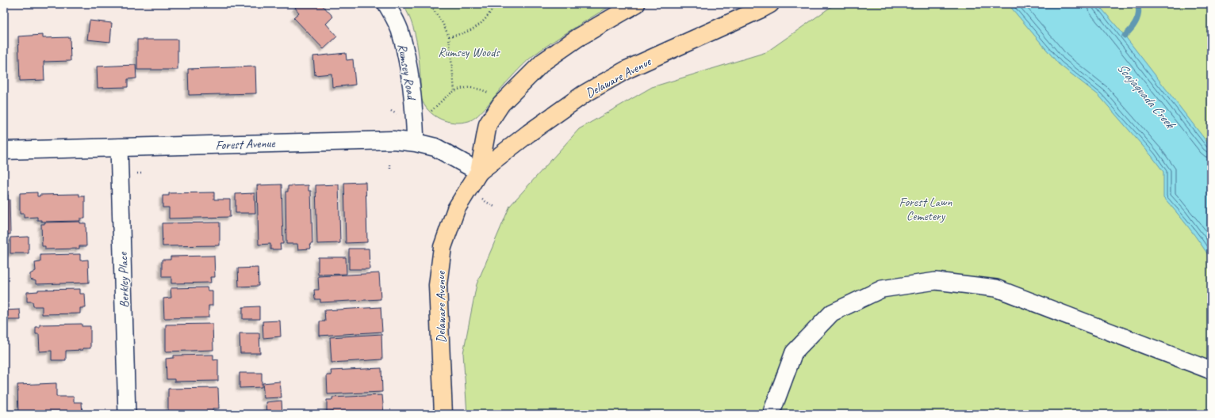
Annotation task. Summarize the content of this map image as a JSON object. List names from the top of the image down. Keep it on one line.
{"streets":{"main road":["Delaware Avenue"],"street":["Rumsey Road","Forest Avenue","Berkley Place"]},"crossings":[["Rumsey Road","Forest Avenue"],["Delaware Avenue","Forest Avenue"],["Forest Avenue","Berkley Place"]],"water":["Scajaquada Creek"],"parks":["Rumsey Woods","Forest Lawn Cemetery"]}
